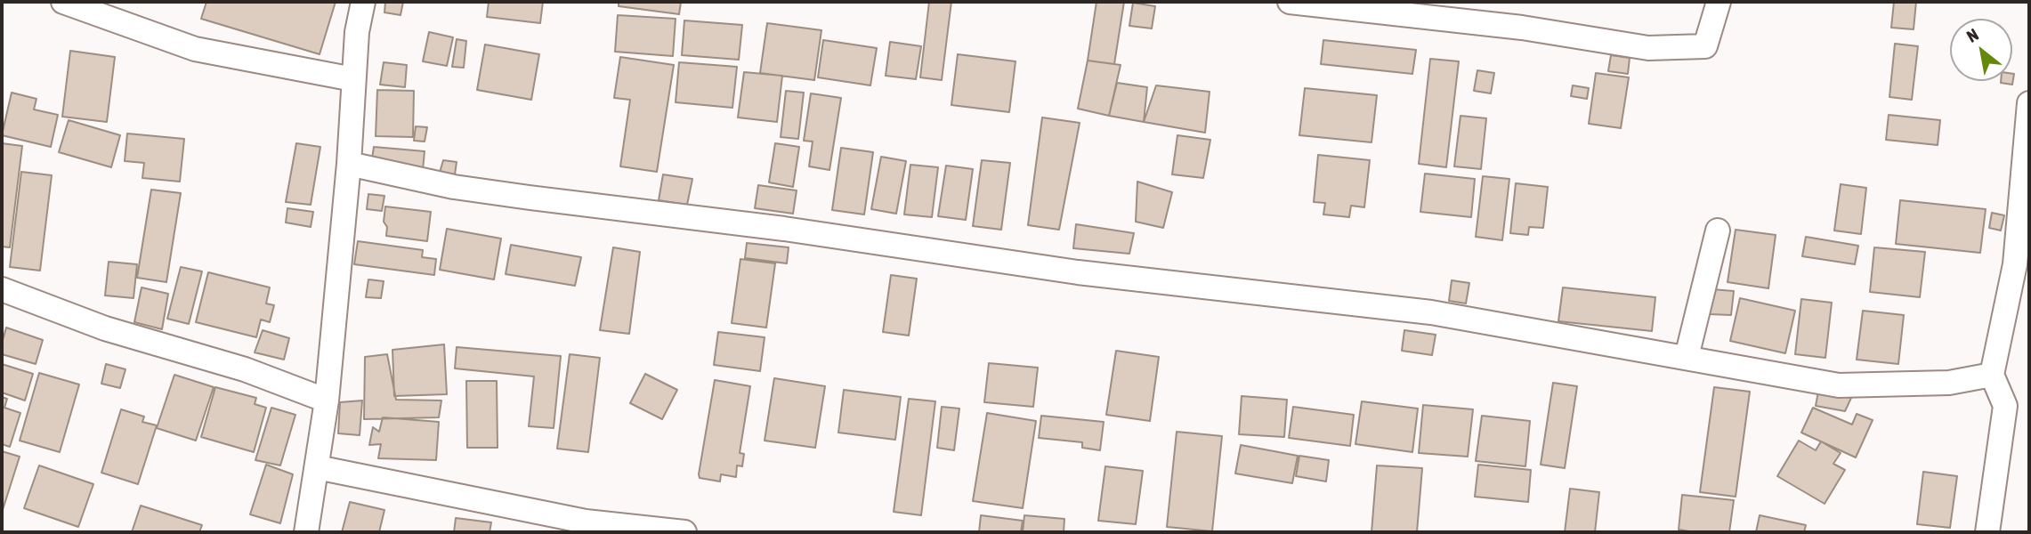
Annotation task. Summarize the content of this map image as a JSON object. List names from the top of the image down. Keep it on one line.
{"north":"top left"}
